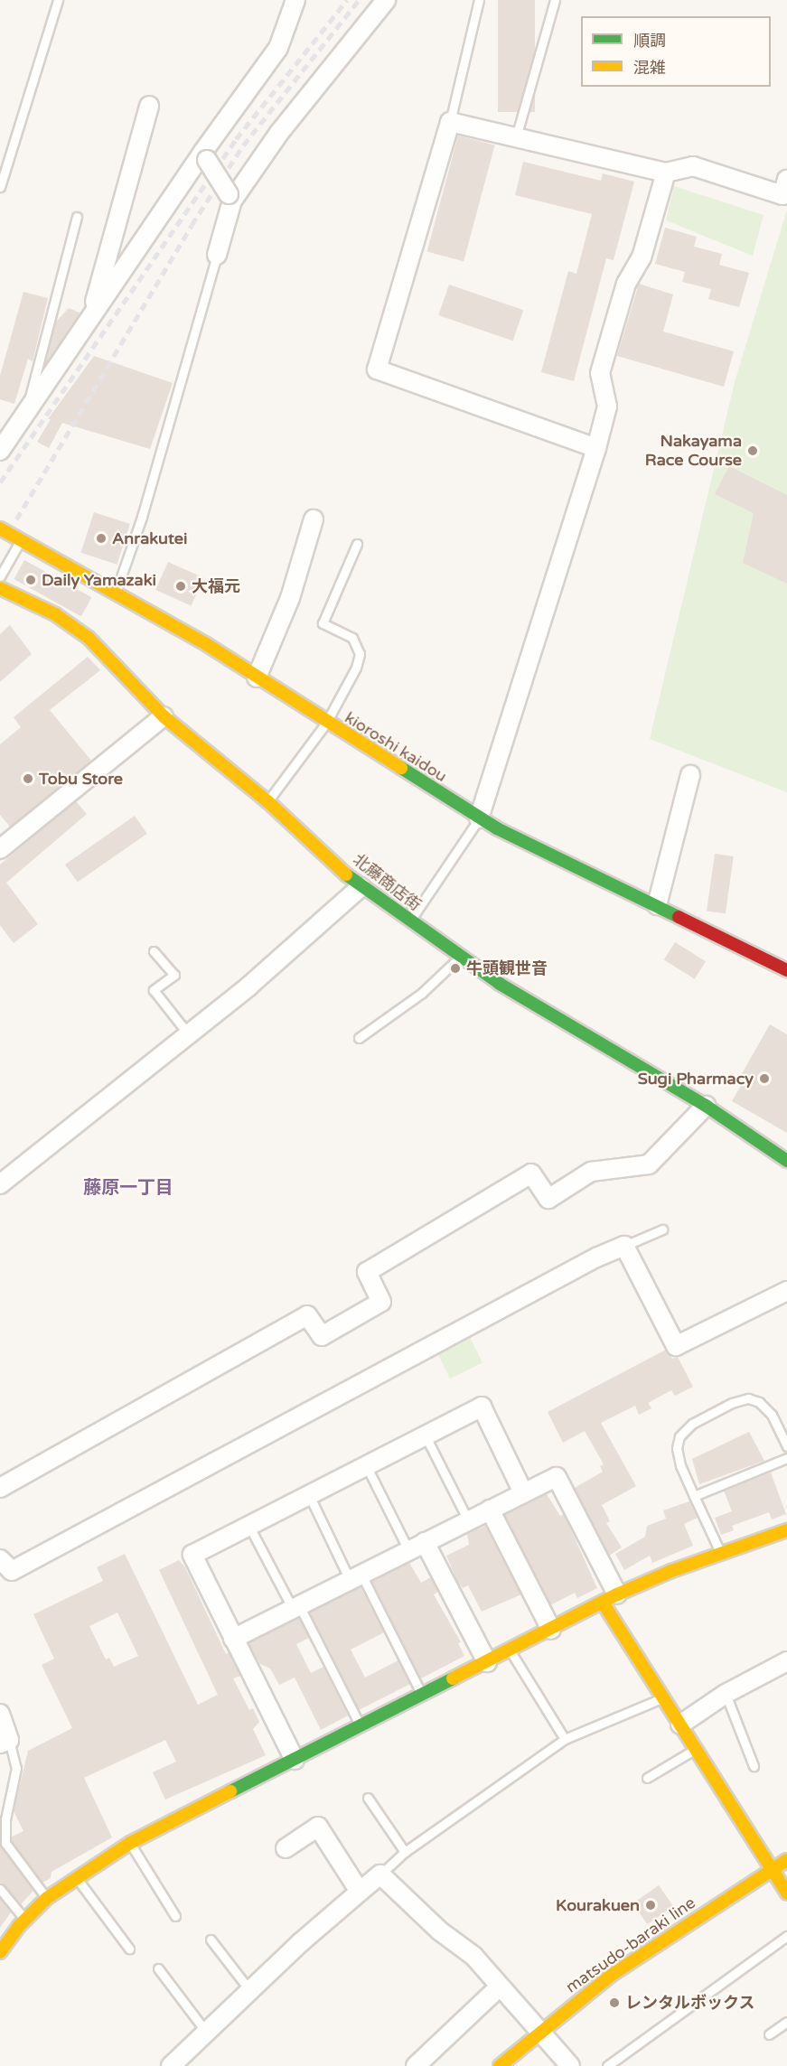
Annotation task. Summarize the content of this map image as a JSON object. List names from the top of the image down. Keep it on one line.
{"streets":{"street":["kioroshi kaidou","北藤商店街","matsudo-baraki line"]},"districts":["藤原一丁目"],"places":["Nakayama Race Course","Anrakutei","Daily Yamazaki","大福元","Tobu Store","牛頭観世音","Sugi Pharmacy","Kourakuen","レンタルボックス"],"legend":["順調","混雑"]}
